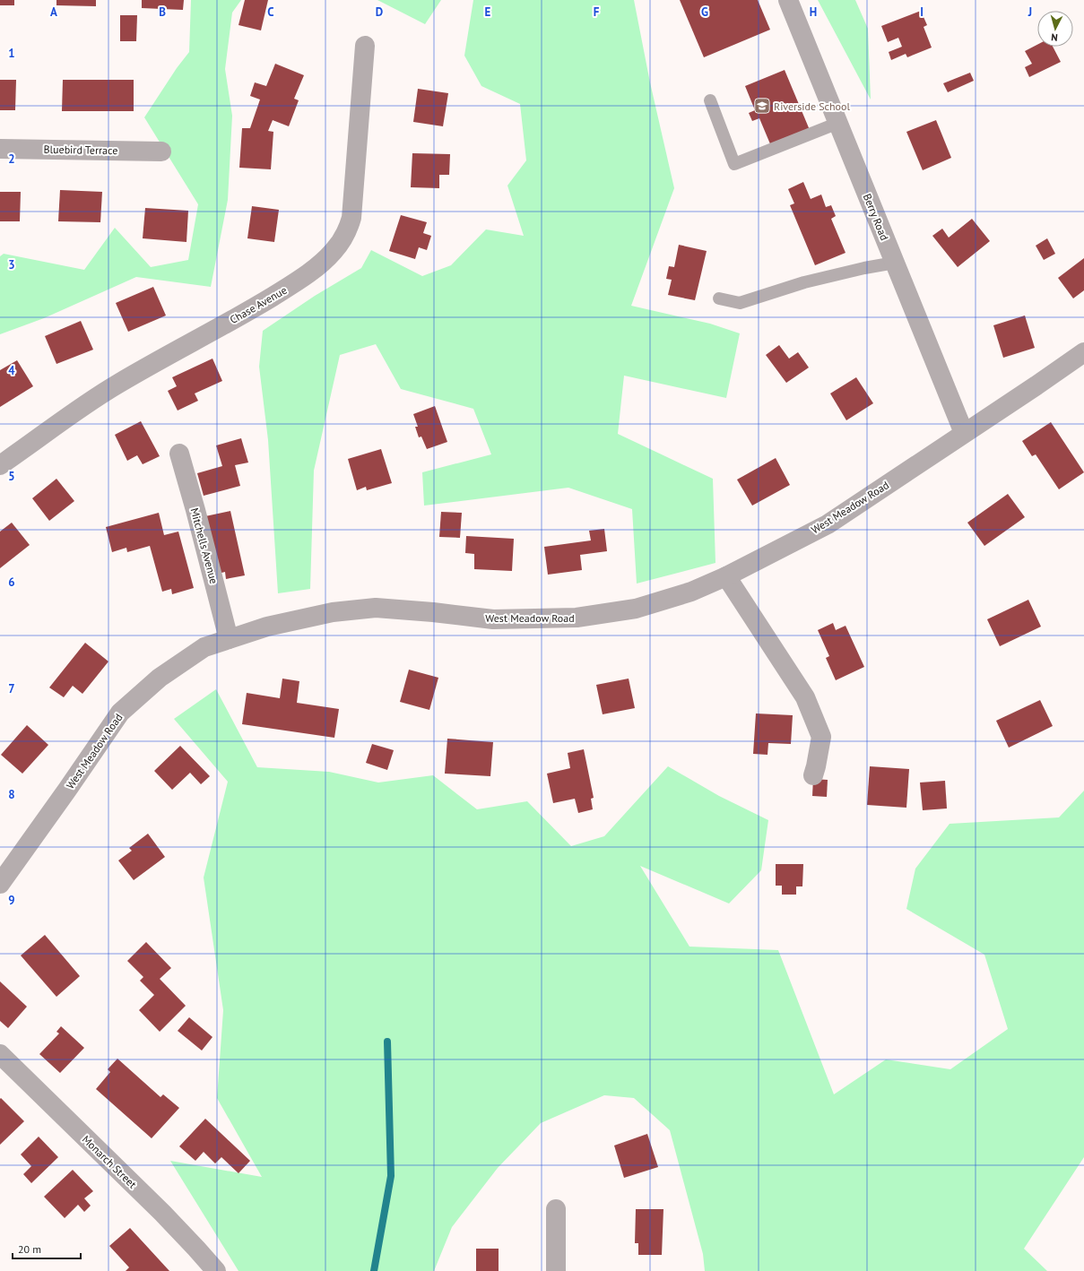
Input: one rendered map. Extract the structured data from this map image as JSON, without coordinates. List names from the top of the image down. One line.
{"streets":{"street":["Bluebird Terrace","Berry Road","Chase Avenue","West Meadow Road","Mitchells Avenue","Monarch Street"]},"crossings":[["Berry Road","West Meadow Road"],["West Meadow Road","Mitchells Avenue"]],"places":{"school or university":["Riverside School"]},"scale_bar":"20 m","north":"bottom","grid":{"columns":["A","B","C","D","E","F","G","H","I","J"],"rows":["1","2","3","4","5","6","7","8","9"]}}
